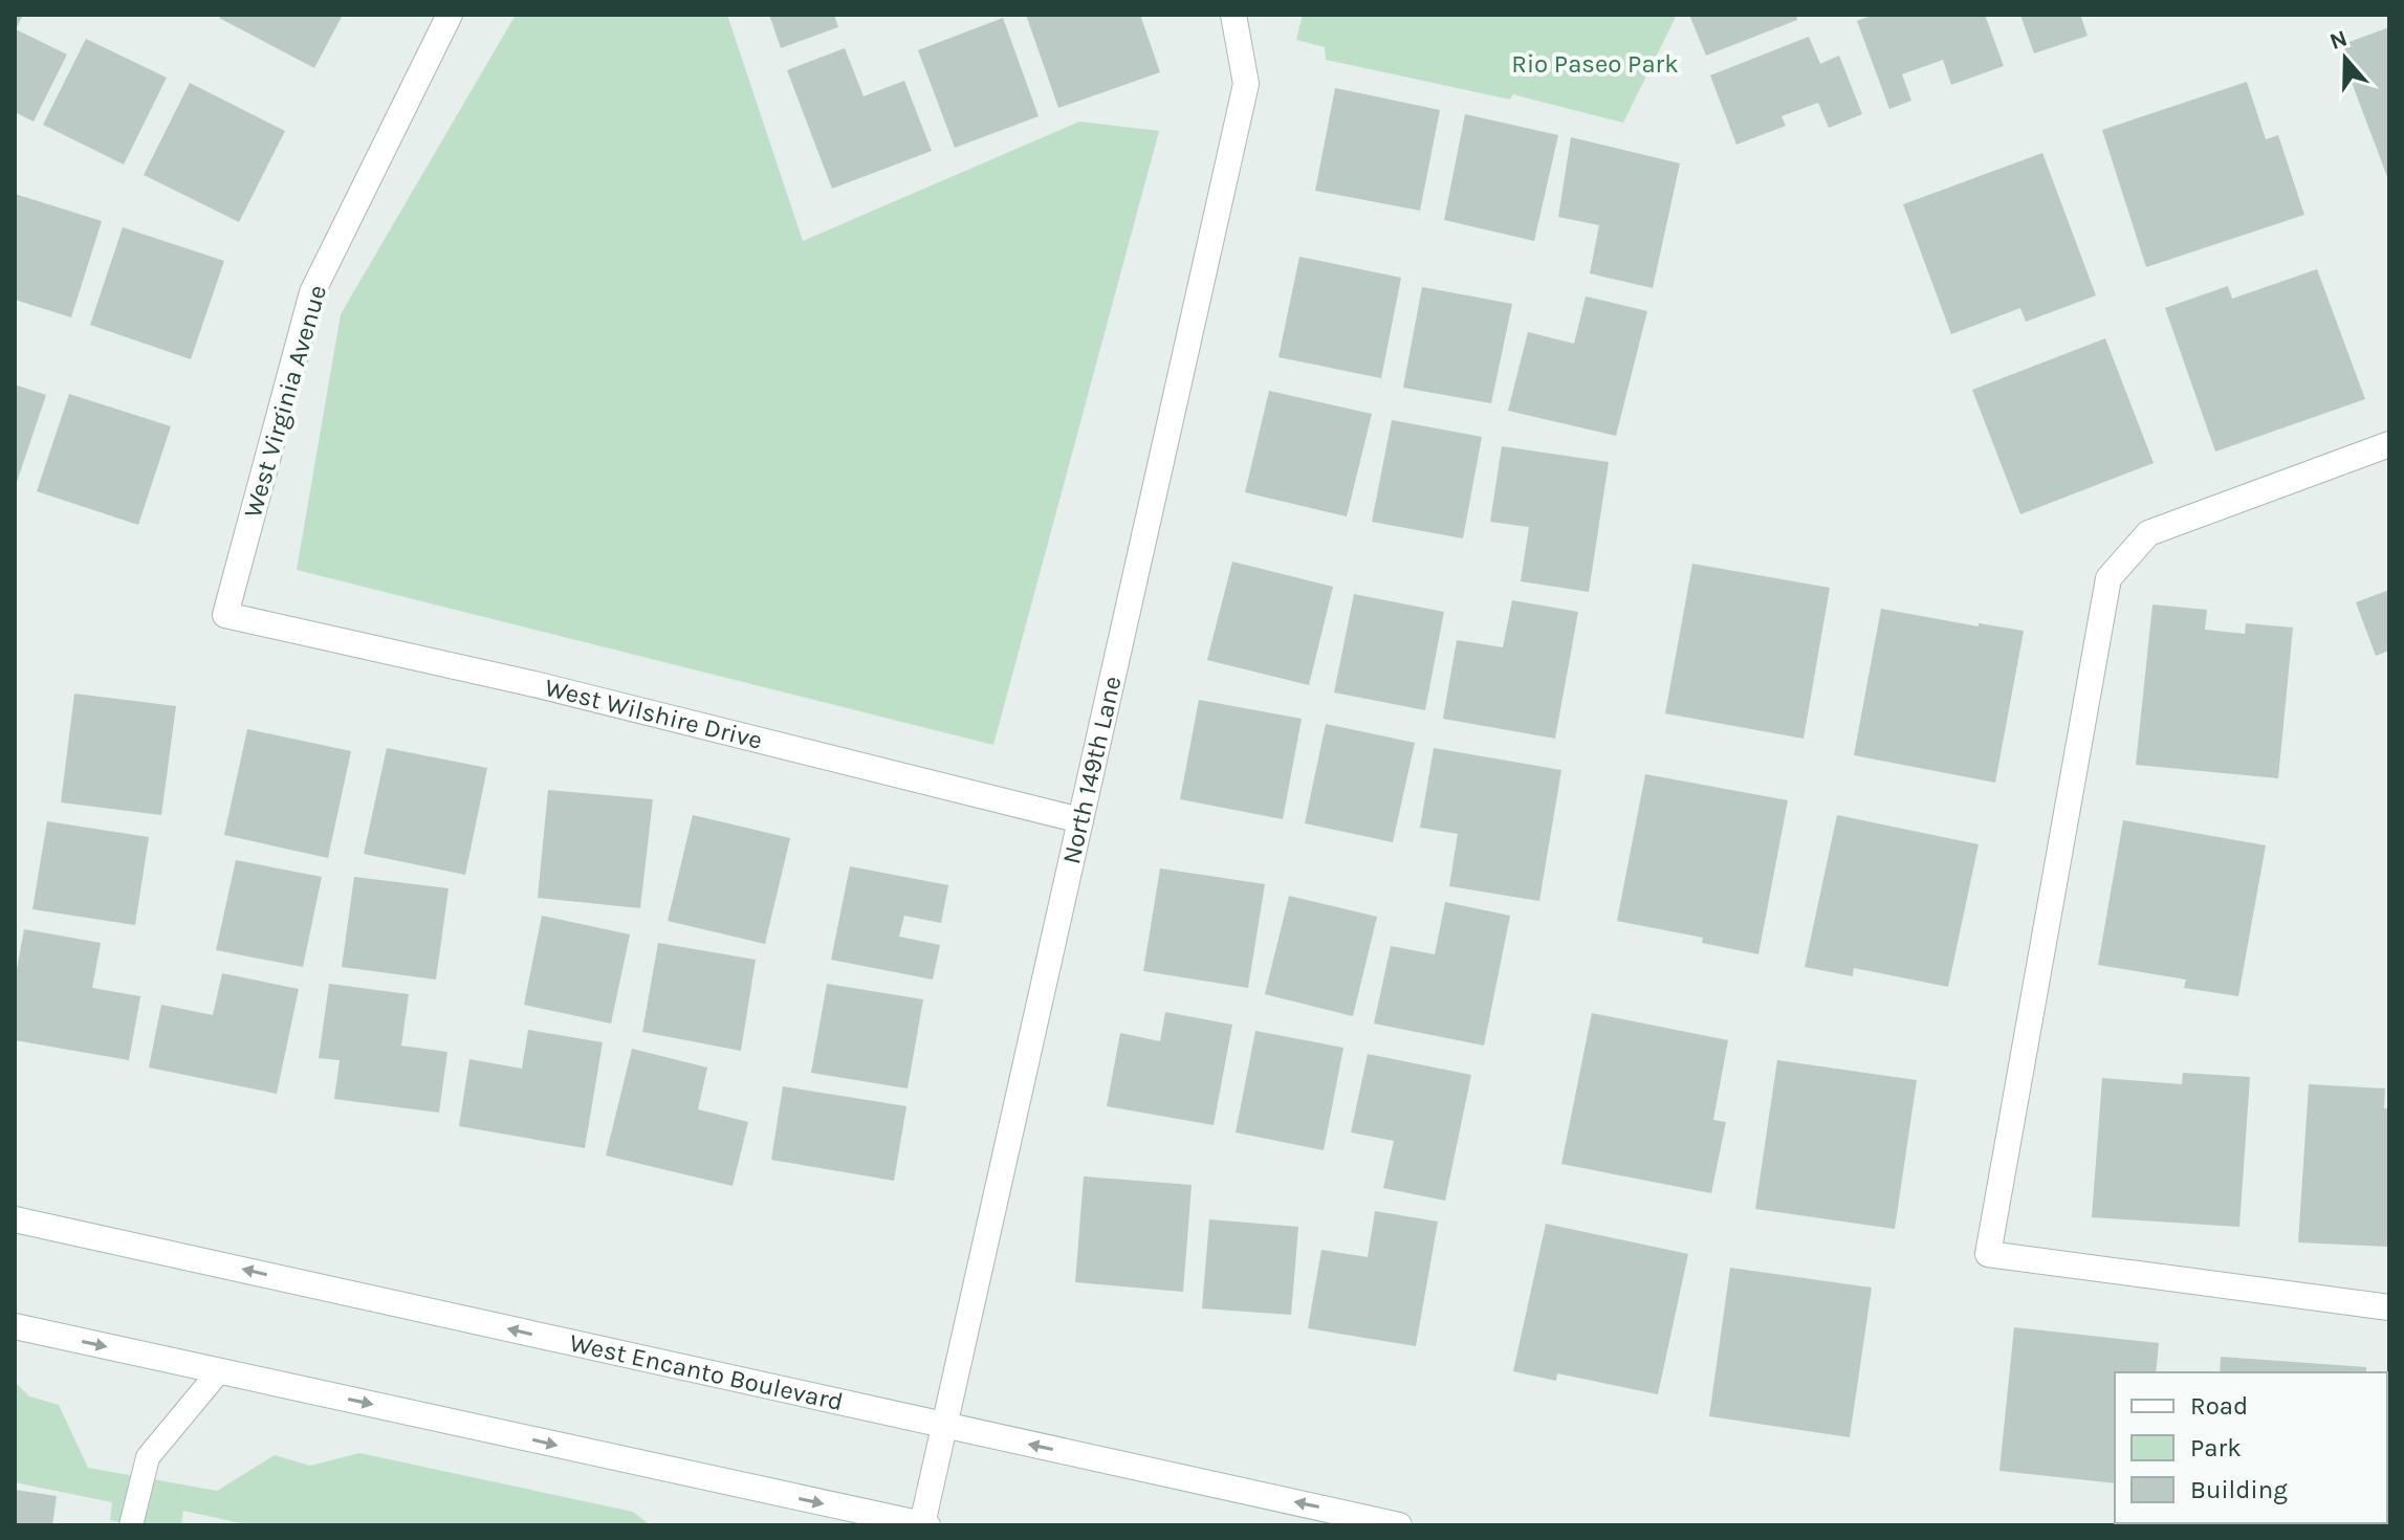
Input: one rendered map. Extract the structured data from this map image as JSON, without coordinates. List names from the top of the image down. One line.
{"streets":{"street":["West Virginia Avenue","West Wilshire Drive","North 149th Lane","West Encanto Boulevard"]},"crossings":[["West Virginia Avenue","West Wilshire Drive"],["West Wilshire Drive","North 149th Lane"],["North 149th Lane","West Encanto Boulevard"]],"parks":["Rio Paseo Park"],"legend":["Road","Park","Building"],"north":"top"}
